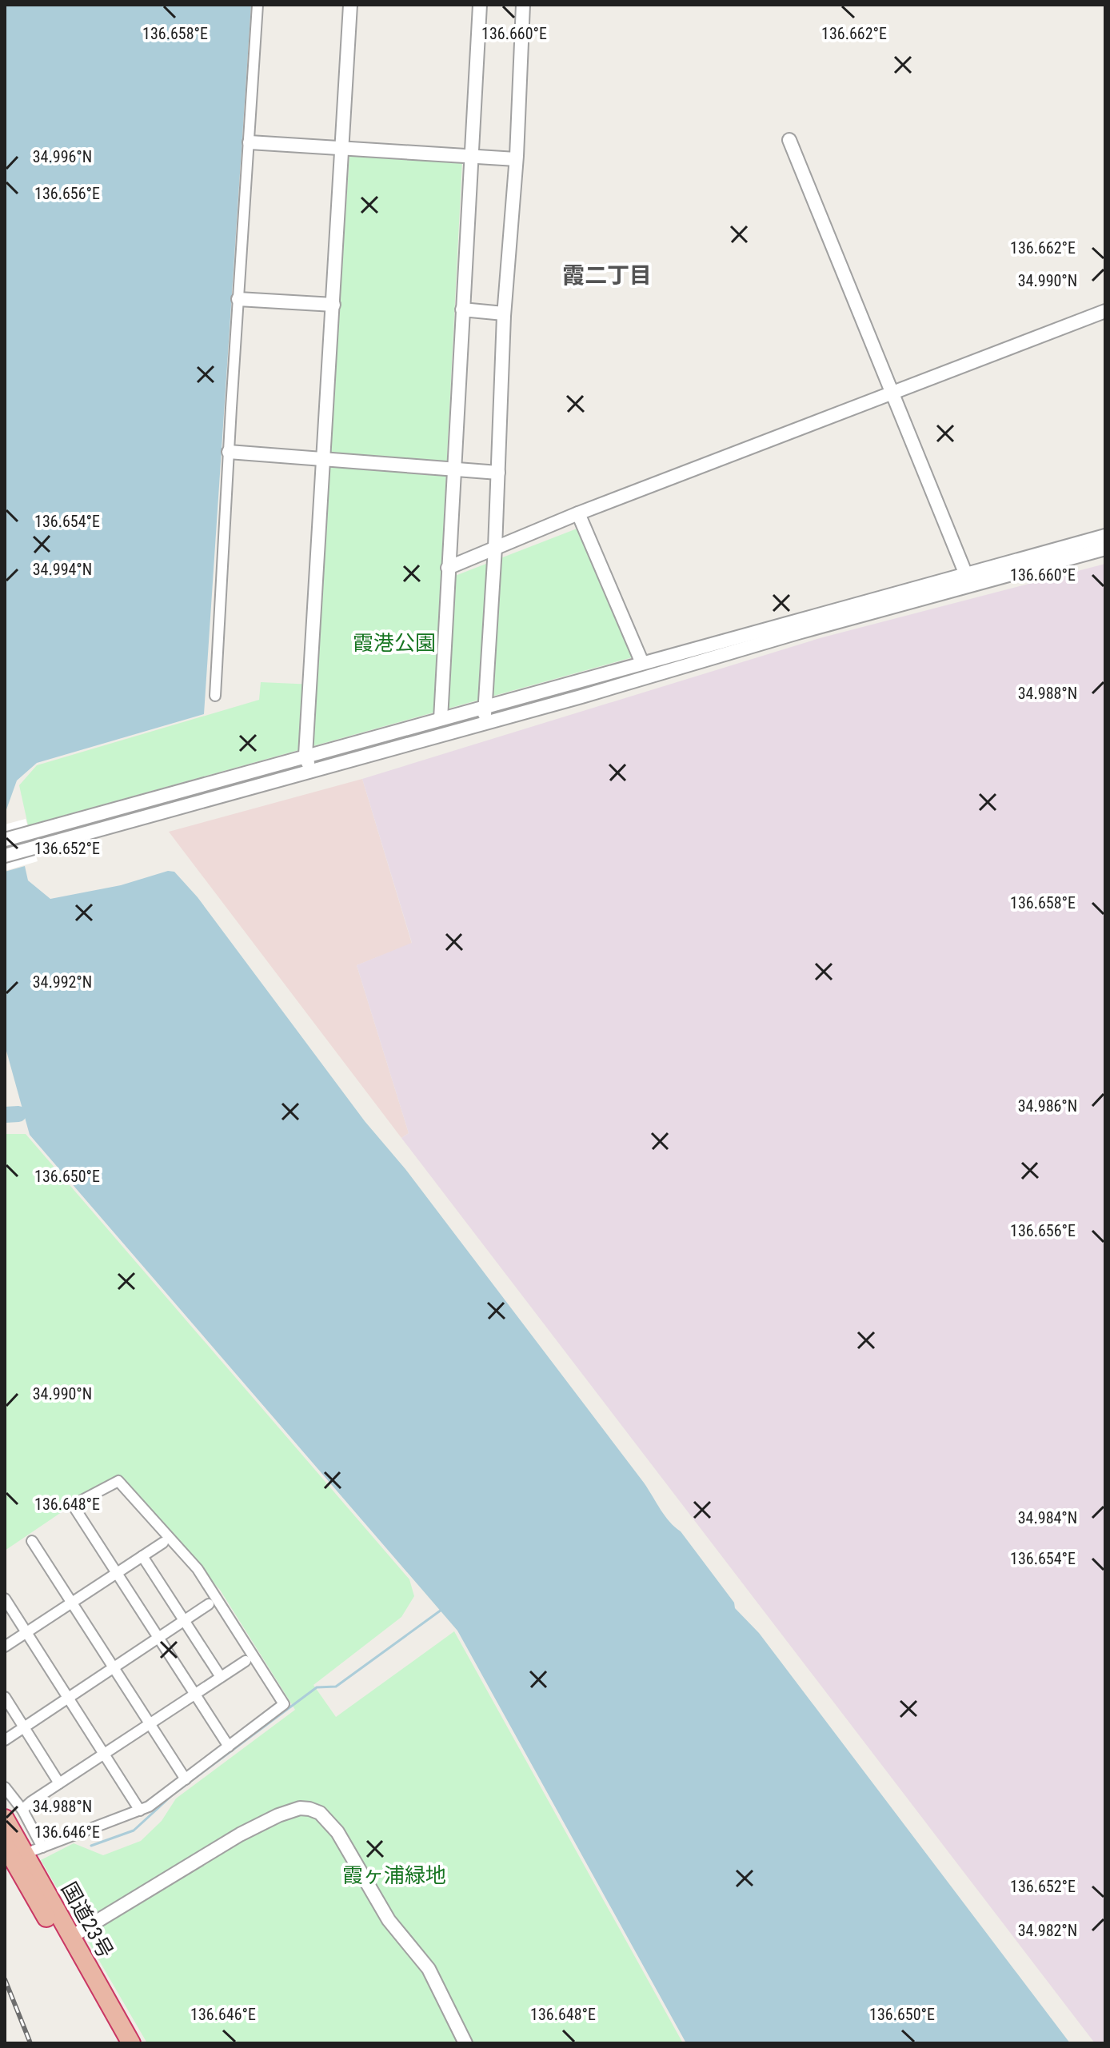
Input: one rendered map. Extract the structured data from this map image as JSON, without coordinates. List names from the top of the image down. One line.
{"streets":{"highway":["国道23号"]},"districts":["霞二丁目"],"parks":["霞港公園","霞ヶ浦緑地"],"coordinates":["136.658°E","136.660°E","136.662°E","34.996°N","136.656°E","34.990°N","136.654°E","34.994°N","34.988°N","136.652°E","34.992°N","34.986°N","136.650°E","136.648°E","34.984°N","136.646°E","34.982°N"]}
